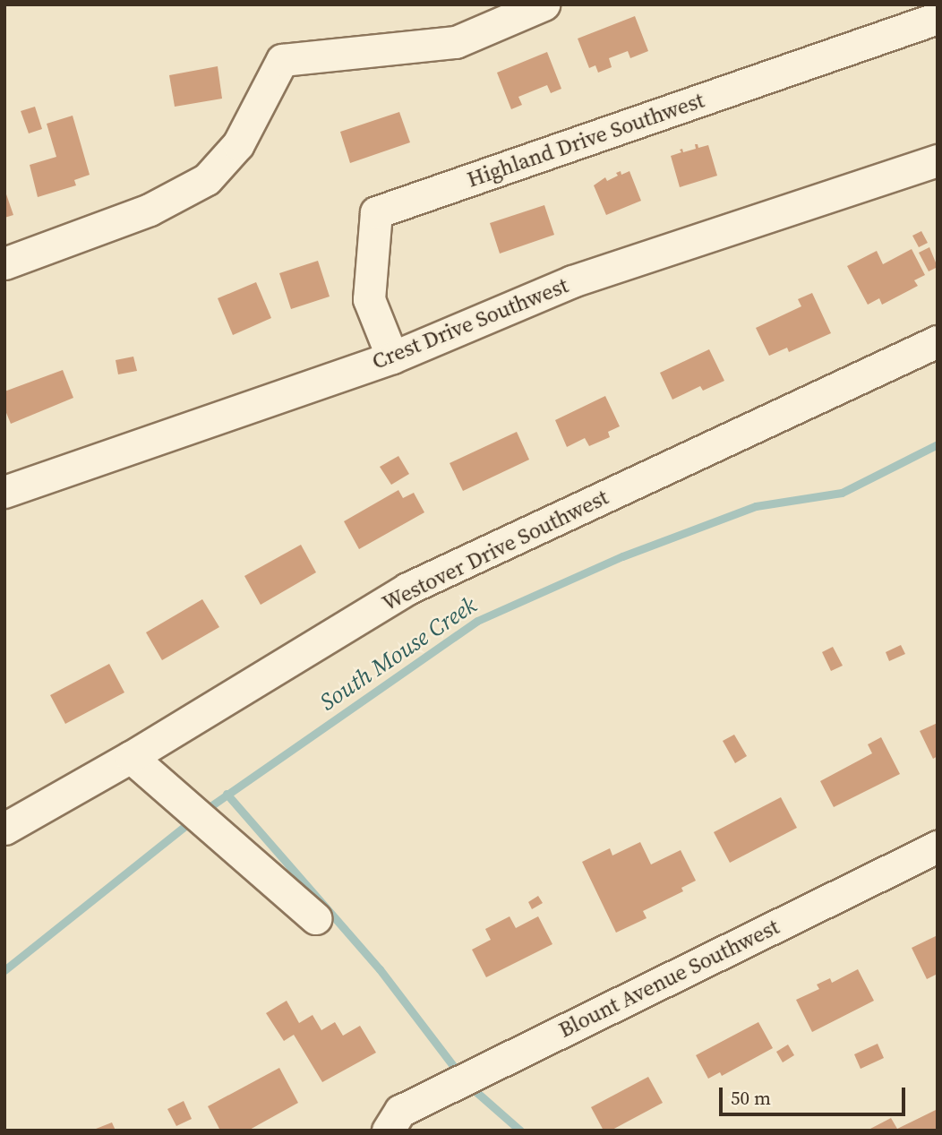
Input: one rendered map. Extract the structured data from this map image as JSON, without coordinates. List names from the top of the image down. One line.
{"streets":{"street":["Highland Drive Southwest","Crest Drive Southwest","Westover Drive Southwest","Blount Avenue Southwest"]},"crossings":[["Highland Drive Southwest","Crest Drive Southwest"]],"water":["South Mouse Creek"],"scale_bar":"50 m"}
